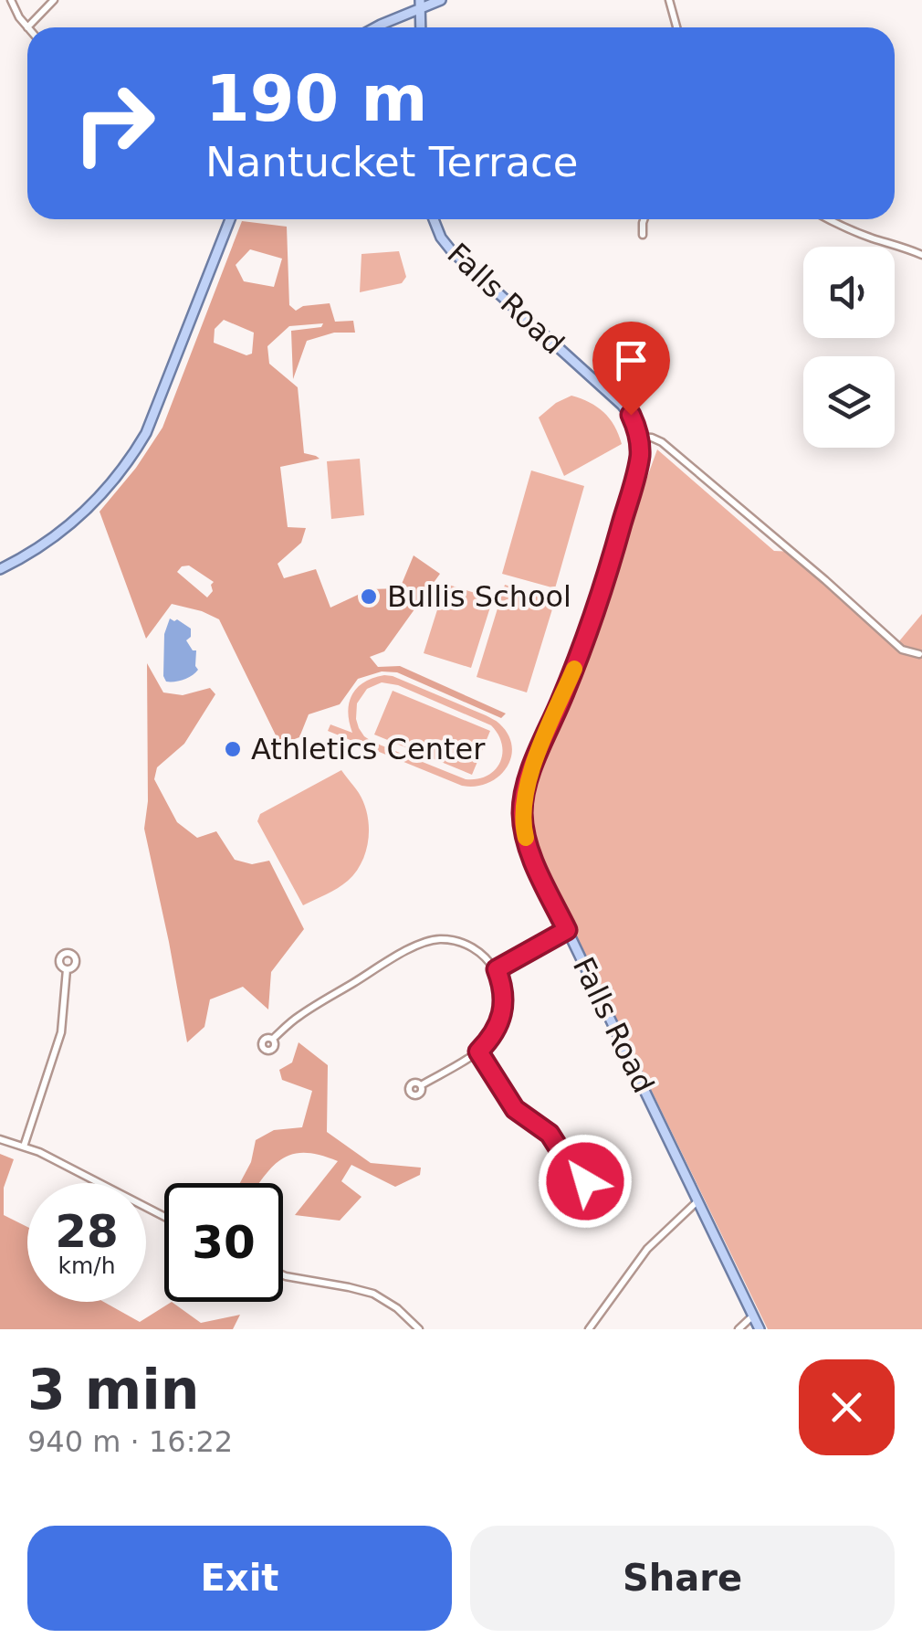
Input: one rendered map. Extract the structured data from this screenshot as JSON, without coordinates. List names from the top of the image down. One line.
{"streets":{"main road":["Falls Road"]},"places":["Bullis School","Athletics Center"],"page":{"turn":["190 m","Nantucket Terrace"],"speed":"28 km/h","limit":"30","heading":["3 min","940 m · 16:22"],"buttons":["Exit","Share"]}}
